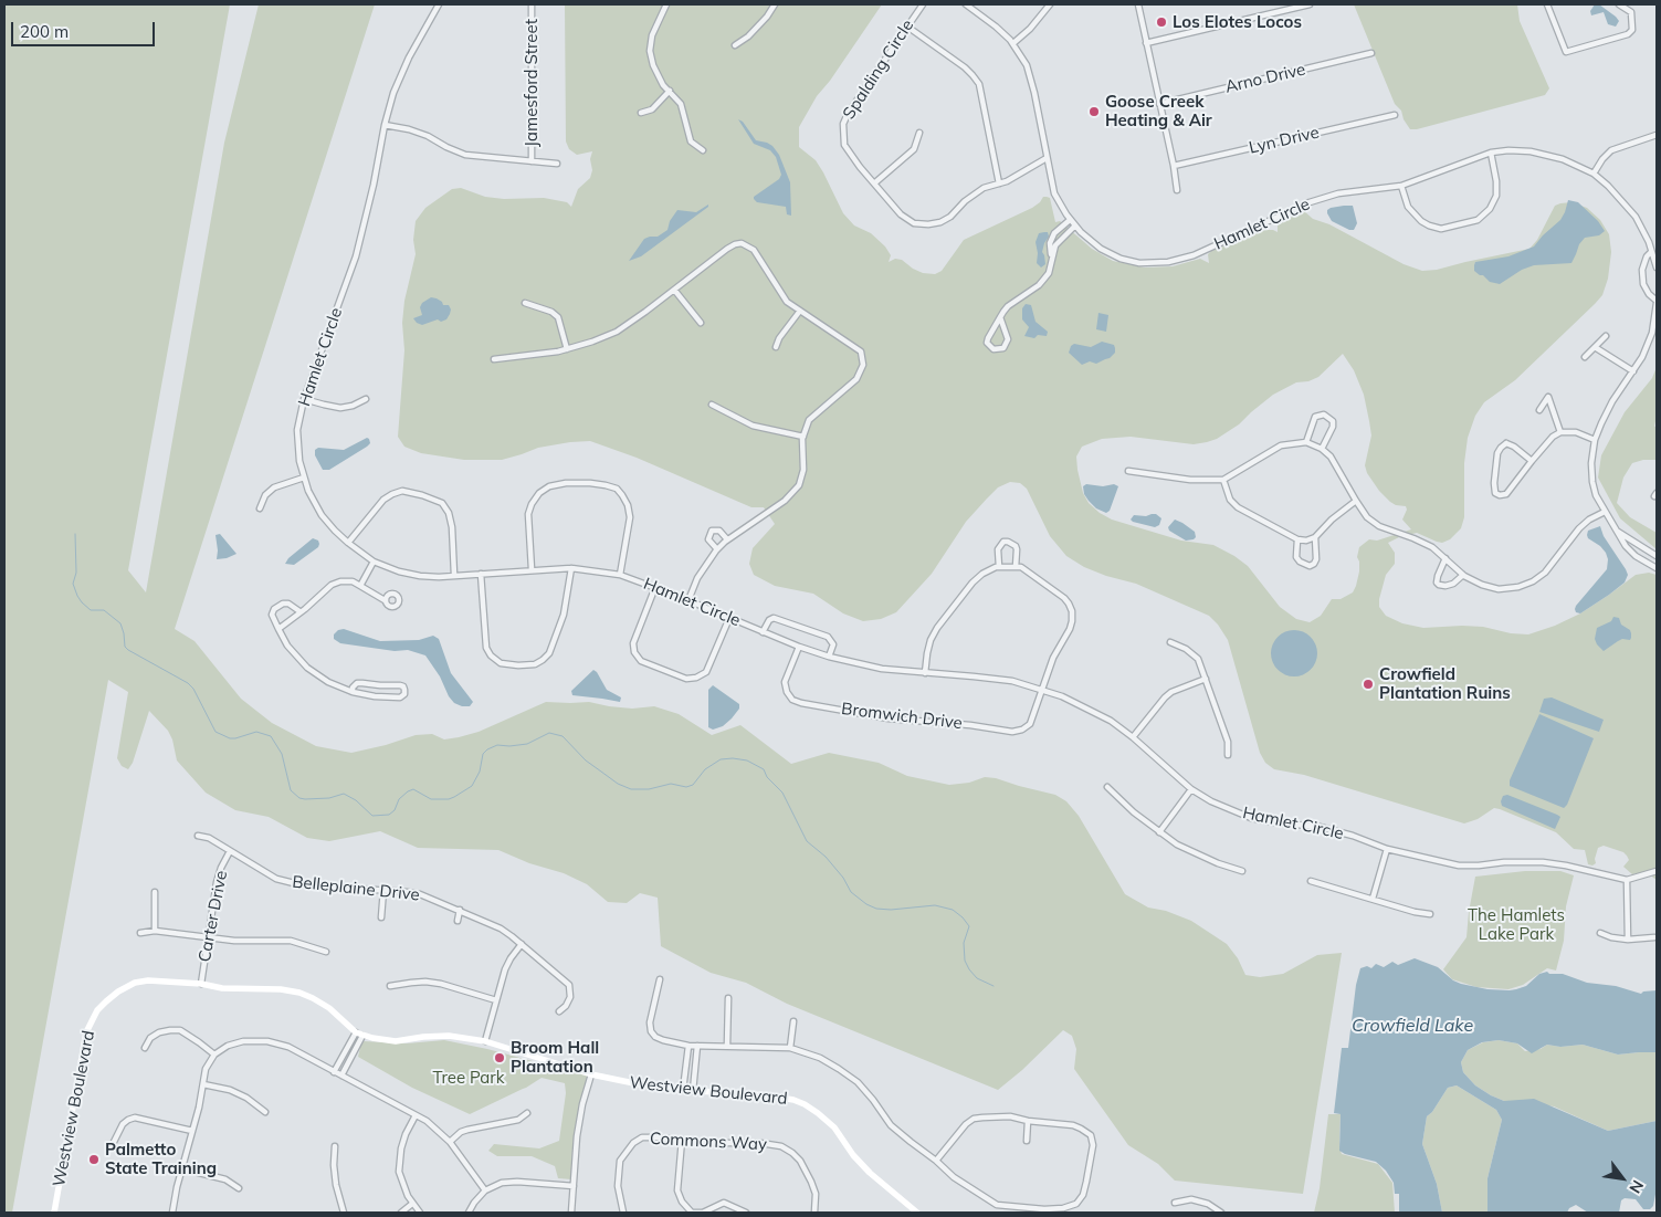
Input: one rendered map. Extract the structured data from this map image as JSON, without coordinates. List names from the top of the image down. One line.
{"streets":{"street":["Spalding Circle","Arno Drive","Jamesford Street","Lyn Drive","Hamlet Circle","Bromwich Drive","Belleplaine Drive","Carter Drive","Westview Boulevard","Commons Way"]},"crossings":[["Spalding Circle","Hamlet Circle"],["Hamlet Circle","Bromwich Drive"],["Belleplaine Drive","Carter Drive"],["Carter Drive","Westview Boulevard"]],"water":["Crowfield Lake"],"parks":["The Hamlets Lake Park","Tree Park"],"places":["Los Elotes Locos","Goose Creek Heating & Air","Crowfield Plantation Ruins","Broom Hall Plantation","Palmetto State Training"],"scale_bar":"200 m","north":"bottom right"}
